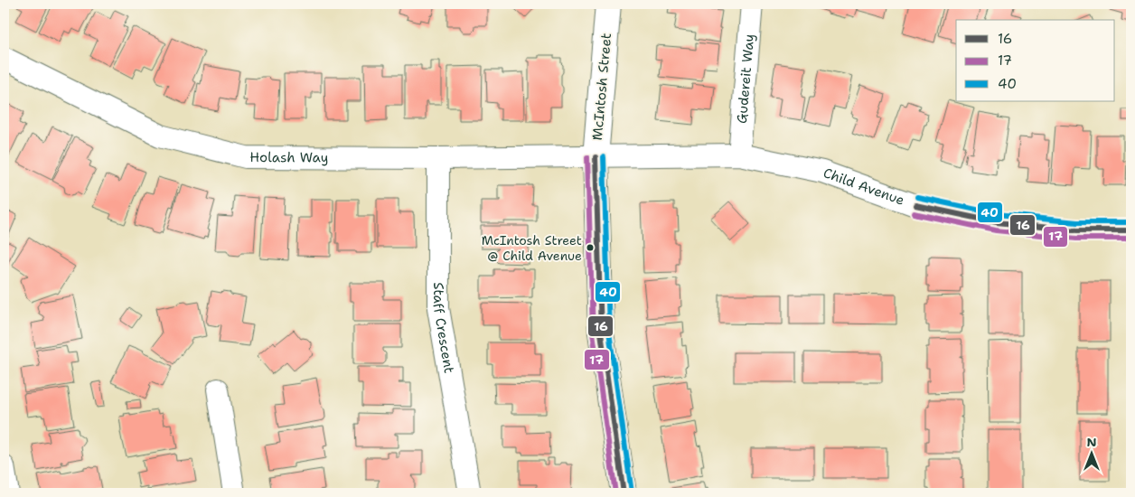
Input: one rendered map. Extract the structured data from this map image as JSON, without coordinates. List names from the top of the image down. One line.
{"streets":{"street":["Gudereit Way","McIntosh Street","Holash Way","Child Avenue","Staff Crescent"]},"crossings":[["Gudereit Way","Child Avenue"],["McIntosh Street","Holash Way"],["McIntosh Street","Child Avenue"],["Holash Way","Child Avenue"],["Holash Way","Staff Crescent"]],"places":["McIntosh Street @ Child Avenue"],"lines":["transit line 16","transit line 17","transit line 40"],"legend":["16","17","40"],"north":"top"}
